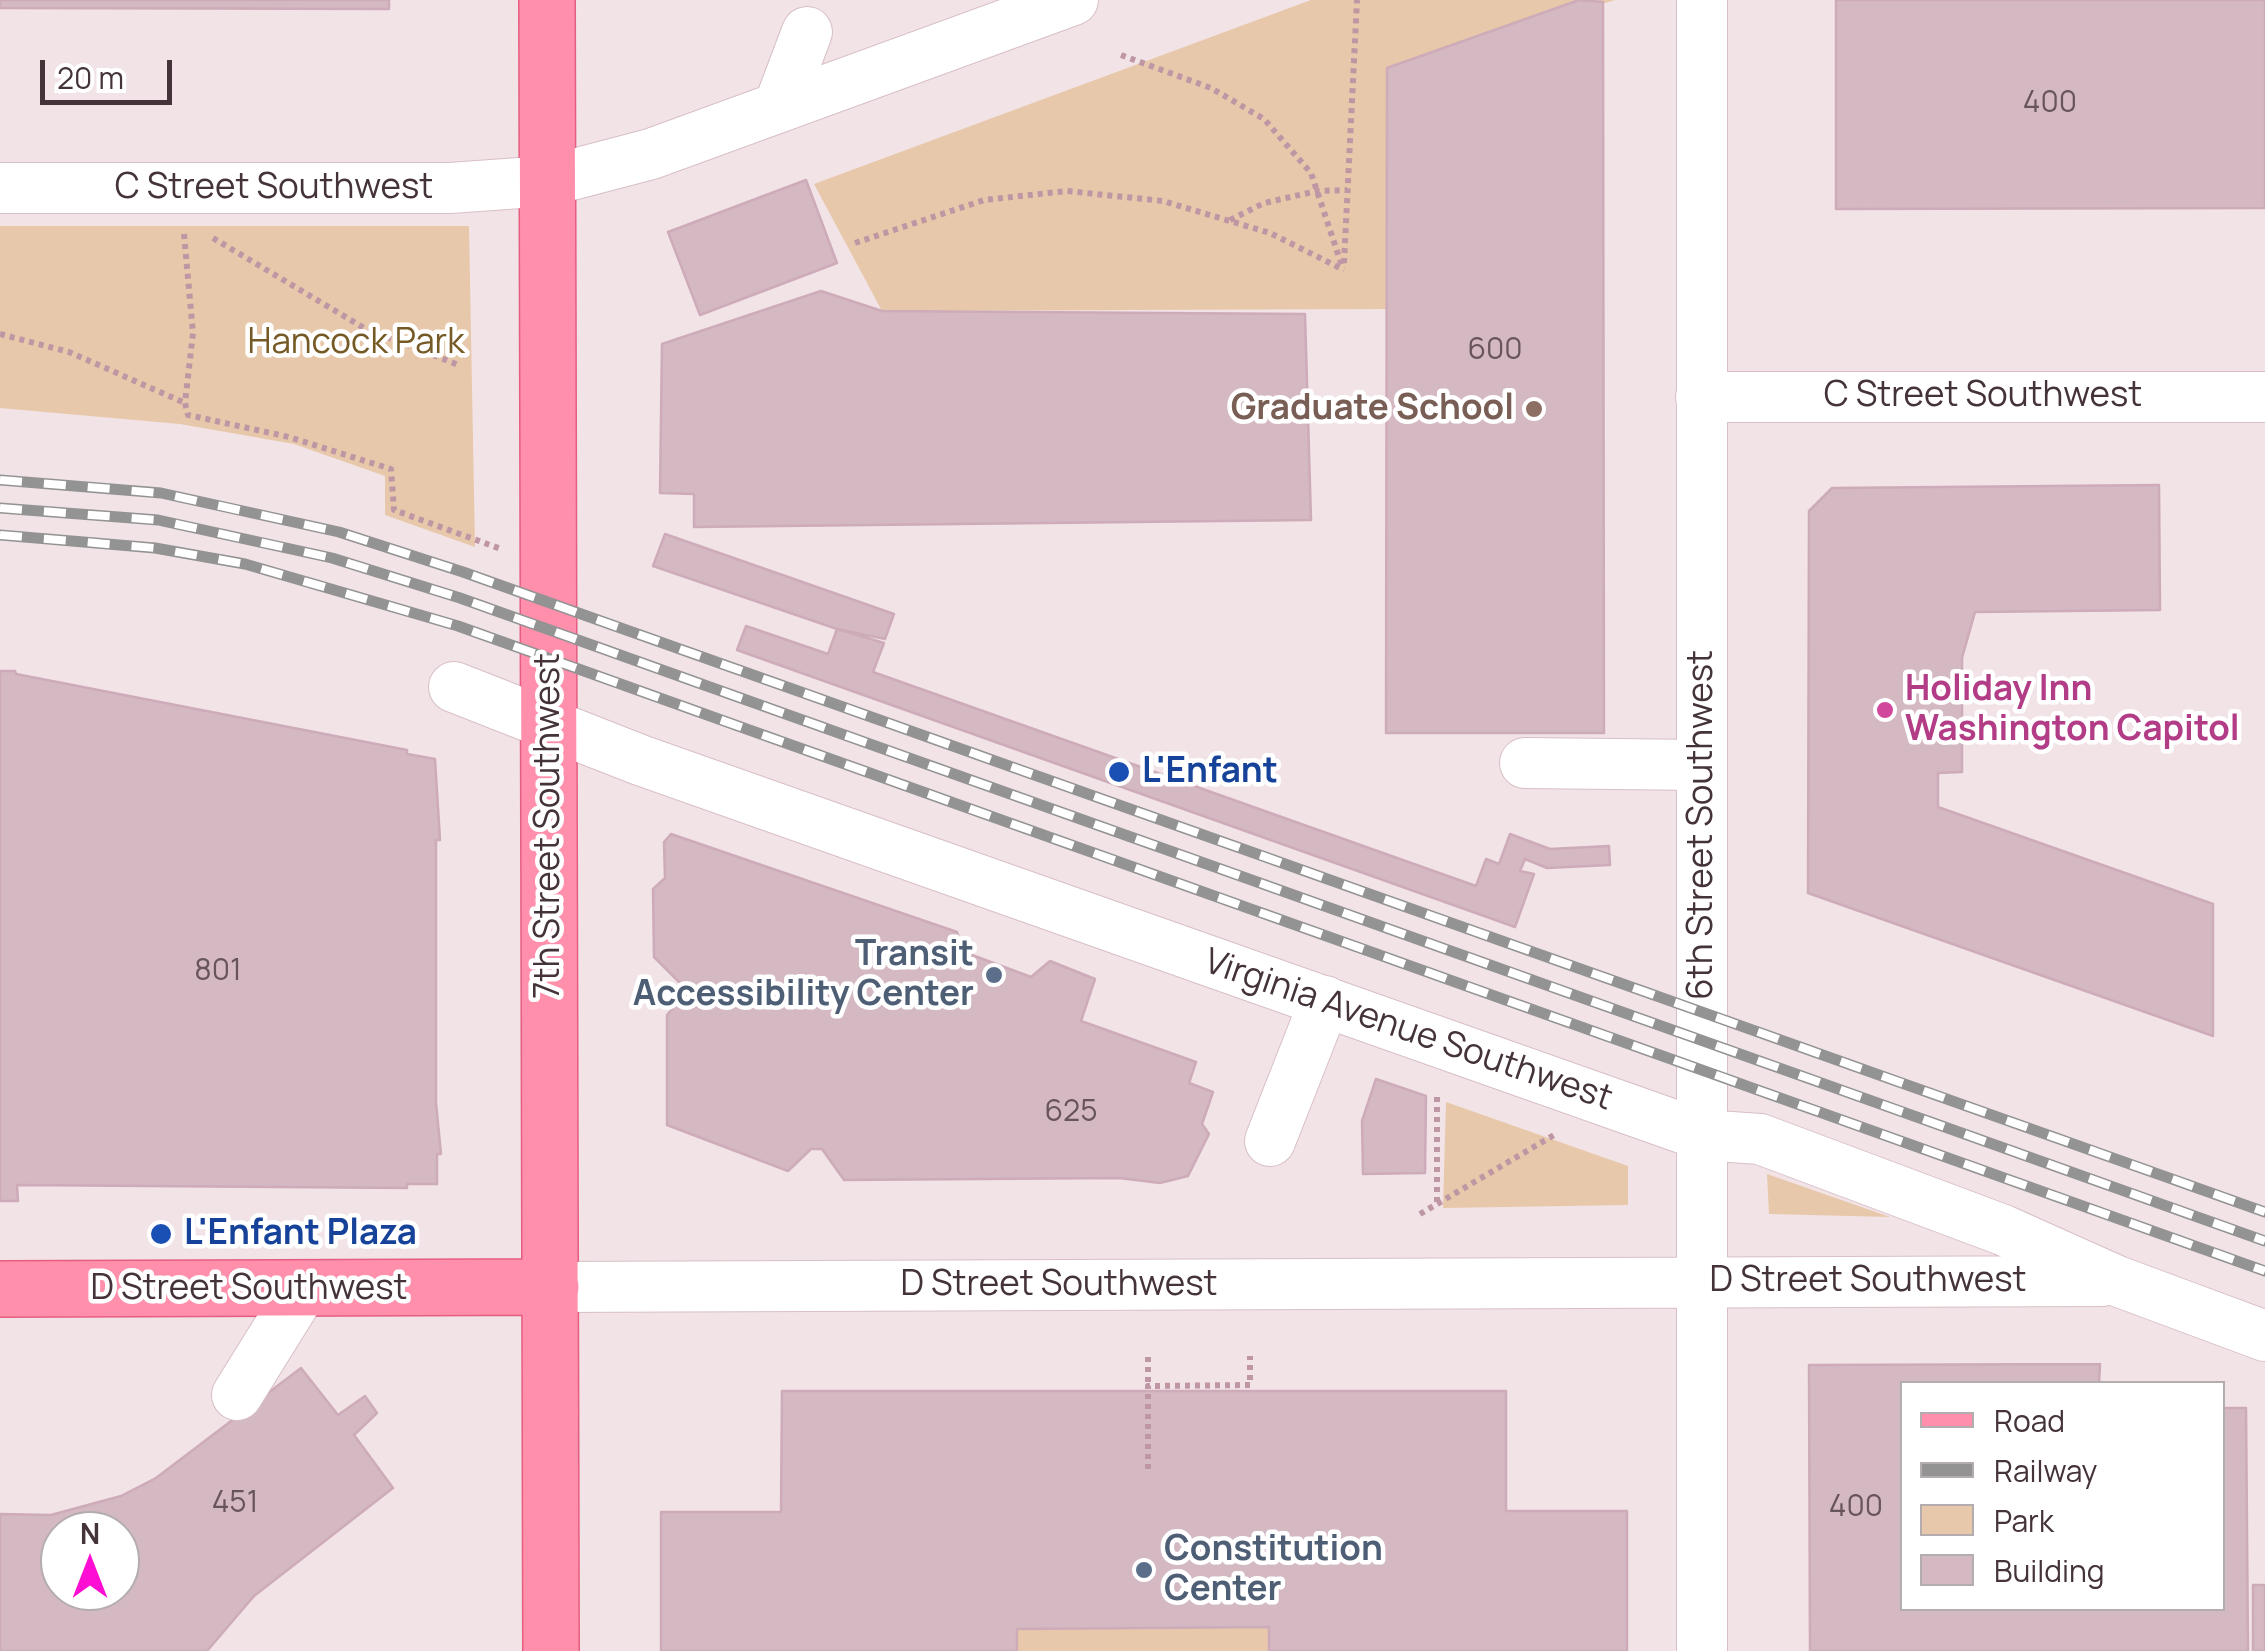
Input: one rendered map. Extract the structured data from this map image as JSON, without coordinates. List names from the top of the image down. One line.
{"streets":{"main road":["7th Street Southwest","D Street Southwest"],"street":["C Street Southwest","6th Street Southwest","Virginia Avenue Southwest"]},"crossings":[["C Street Southwest","6th Street Southwest"],["C Street Southwest","7th Street Southwest"],["6th Street Southwest","Virginia Avenue Southwest"],["6th Street Southwest","D Street Southwest"],["7th Street Southwest","Virginia Avenue Southwest"],["7th Street Southwest","D Street Southwest"],["Virginia Avenue Southwest","D Street Southwest"]],"parks":["Hancock Park"],"places":["Graduate School","Holiday Inn Washington Capitol","L'Enfant","Transit Accessibility Center","L'Enfant Plaza","Constitution Center"],"house_numbers":["400","600","801","625","451","400"],"legend":["Road","Railway","Park","Building"],"scale_bar":"20 m","north":"top"}
